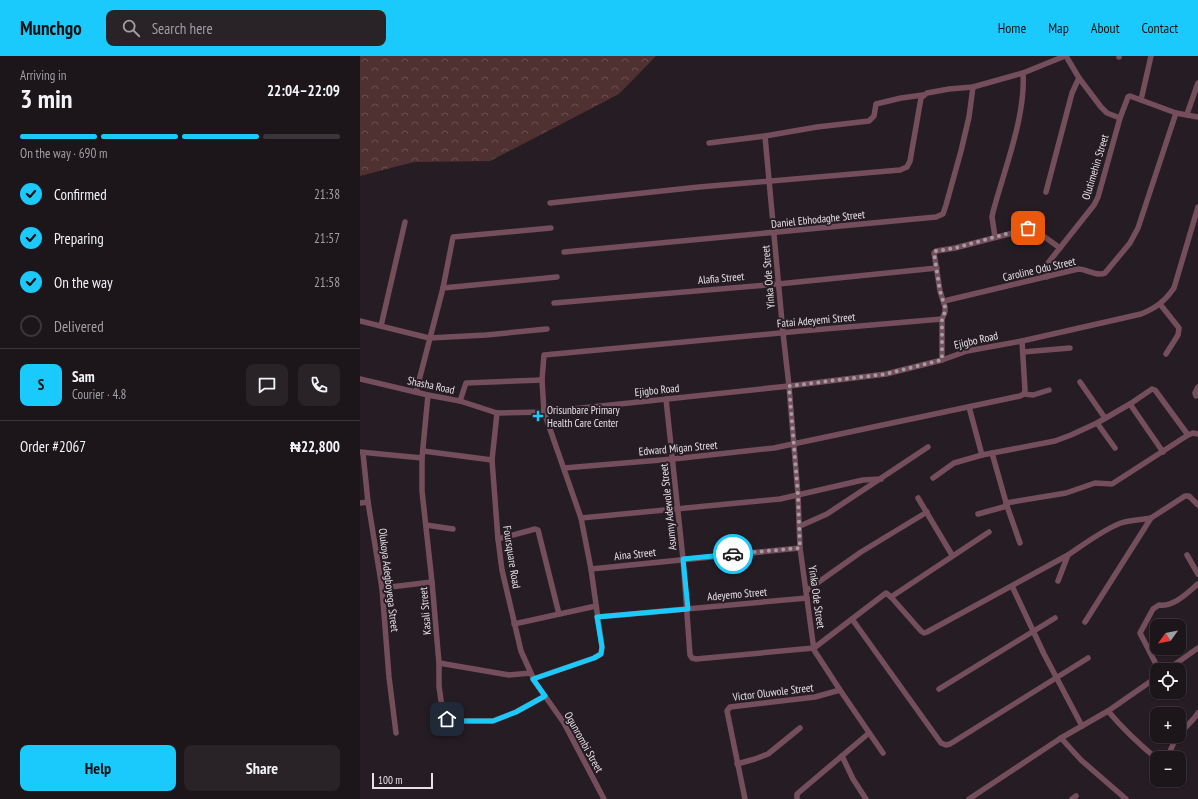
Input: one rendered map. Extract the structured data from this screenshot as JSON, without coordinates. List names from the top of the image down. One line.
{"streets":{"street":["Olutimehin Street","Daniel Ebhodaghe Street","Caroline Odu Street","Yinka Ode Street","Alafia Street","Fatai Adeyemi Street","Ejigbo Road","Shasha Road","Edward Migan Street","Asunny Adewole Street","Aina Street","Foursquare Road","Olukoya Adegboyega Street","Adeyemo Street","Kasali Street","Victor Oluwole Street","Ogunrombi Street"]},"crossings":[["Olutimehin Street","Caroline Odu Street"],["Daniel Ebhodaghe Street","Yinka Ode Street"],["Yinka Ode Street","Alafia Street"],["Yinka Ode Street","Fatai Adeyemi Street"],["Yinka Ode Street","Ejigbo Road"],["Yinka Ode Street","Edward Migan Street"],["Yinka Ode Street","Asunny Adewole Street"],["Yinka Ode Street","Aina Street"],["Yinka Ode Street","Adeyemo Street"],["Yinka Ode Street","Victor Oluwole Street"],["Fatai Adeyemi Street","Ejigbo Road"],["Fatai Adeyemi Street","Edward Migan Street"],["Fatai Adeyemi Street","Aina Street"],["Fatai Adeyemi Street","Foursquare Road"],["Fatai Adeyemi Street","Adeyemo Street"],["Ejigbo Road","Shasha Road"],["Ejigbo Road","Asunny Adewole Street"],["Ejigbo Road","Foursquare Road"],["Shasha Road","Foursquare Road"],["Shasha Road","Kasali Street"],["Edward Migan Street","Asunny Adewole Street"],["Asunny Adewole Street","Aina Street"],["Asunny Adewole Street","Adeyemo Street"],["Foursquare Road","Kasali Street"],["Foursquare Road","Ogunrombi Street"],["Kasali Street","Ogunrombi Street"]],"places":{"health":["Orisunbare Primary Health Care Center"]},"scale_bar":"100 m","north":"bottom left","page":{"header":"Munchgo","search":"Search here","nav":["Home","Map","About","Contact"],"heading":["3 min","Arriving in","22:04–22:09"],"panel":["Sam","Courier · 4.8","Order #2067","₦22,800"],"bar":"On the way · 690 m","list":[["Confirmed","21:38"],["Preparing","21:57"],["On the way","21:58"],"Delivered"],"round":"S","map_buttons":["+","−"],"buttons":["Help","Share"],"scale":"100 m"}}
